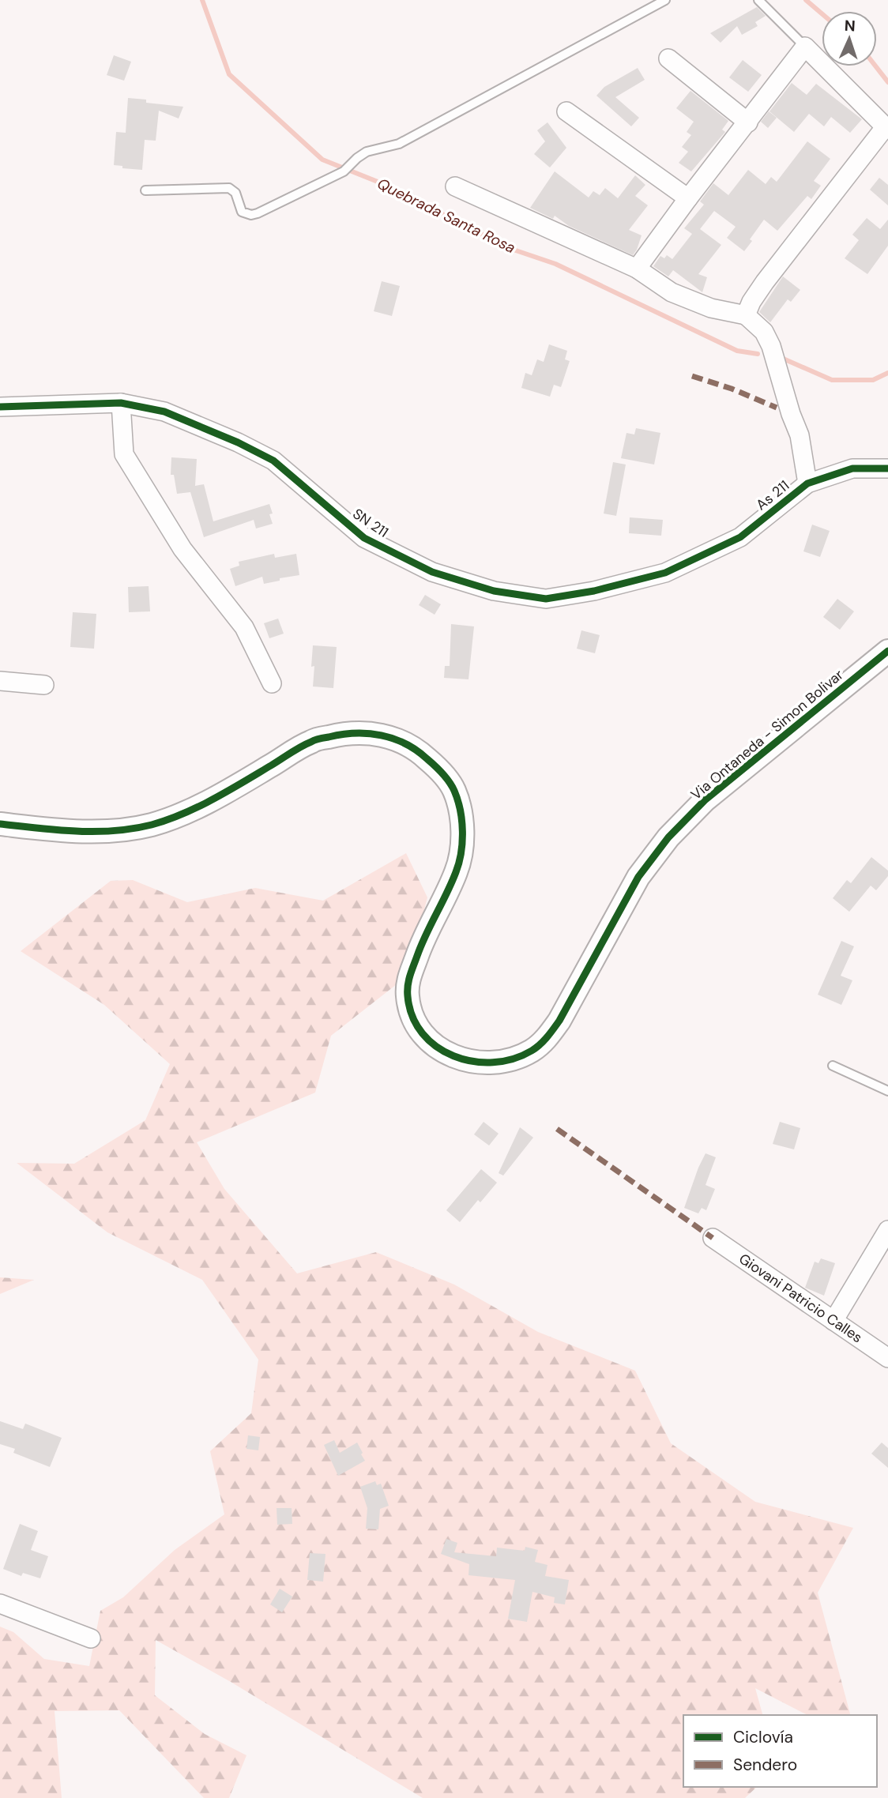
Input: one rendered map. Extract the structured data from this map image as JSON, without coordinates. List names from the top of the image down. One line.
{"streets":{"street":["As 211","SN 211","Via Ontaneda - Simon Bolivar","Giovani Patricio Calles"]},"crossings":[["As 211","SN 211"]],"water":["Quebrada Santa Rosa"],"legend":["Ciclovía","Sendero"],"north":"top"}
